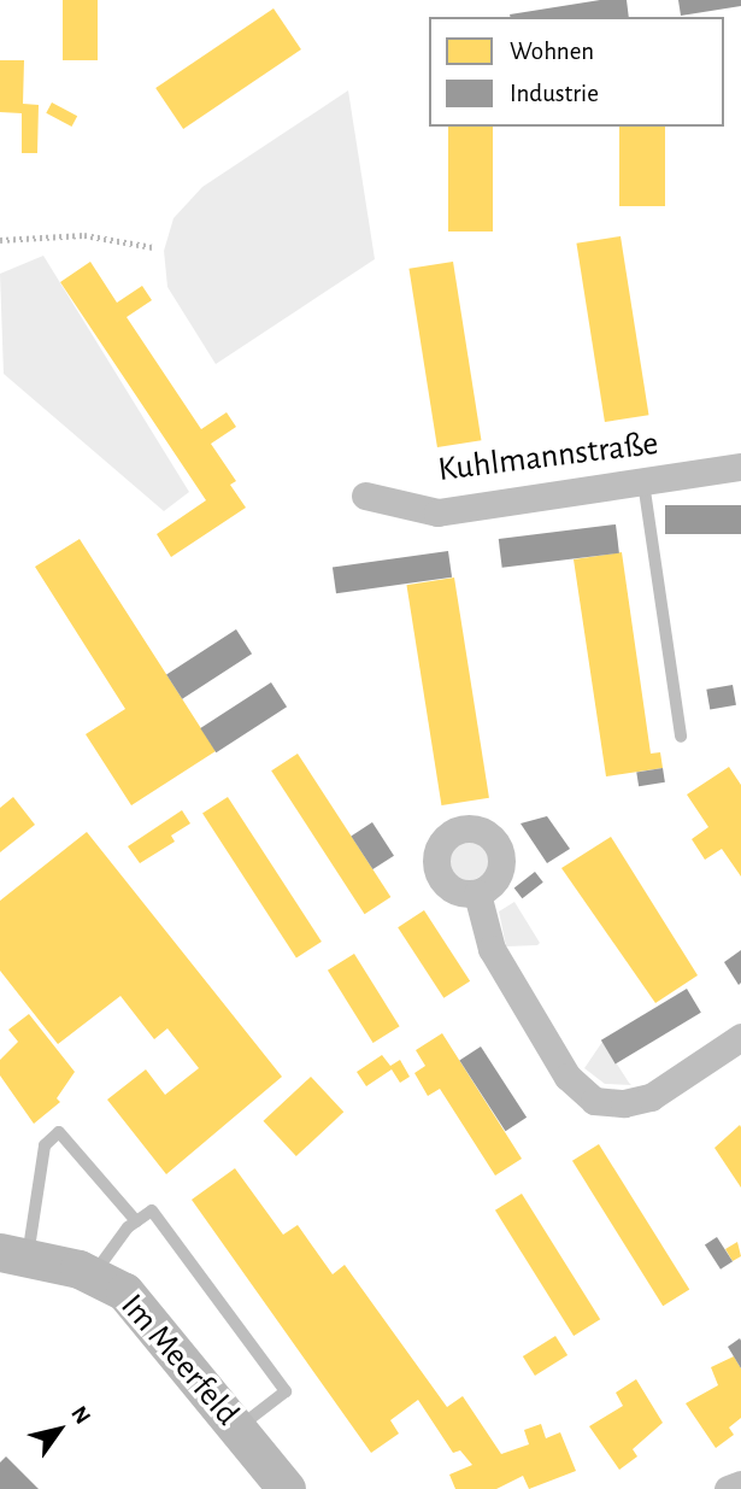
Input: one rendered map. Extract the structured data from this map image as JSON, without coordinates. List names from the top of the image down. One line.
{"streets":{"street":["Kuhlmannstraße","Im Meerfeld"]},"legend":["Wohnen","Industrie"],"north":"top right"}
